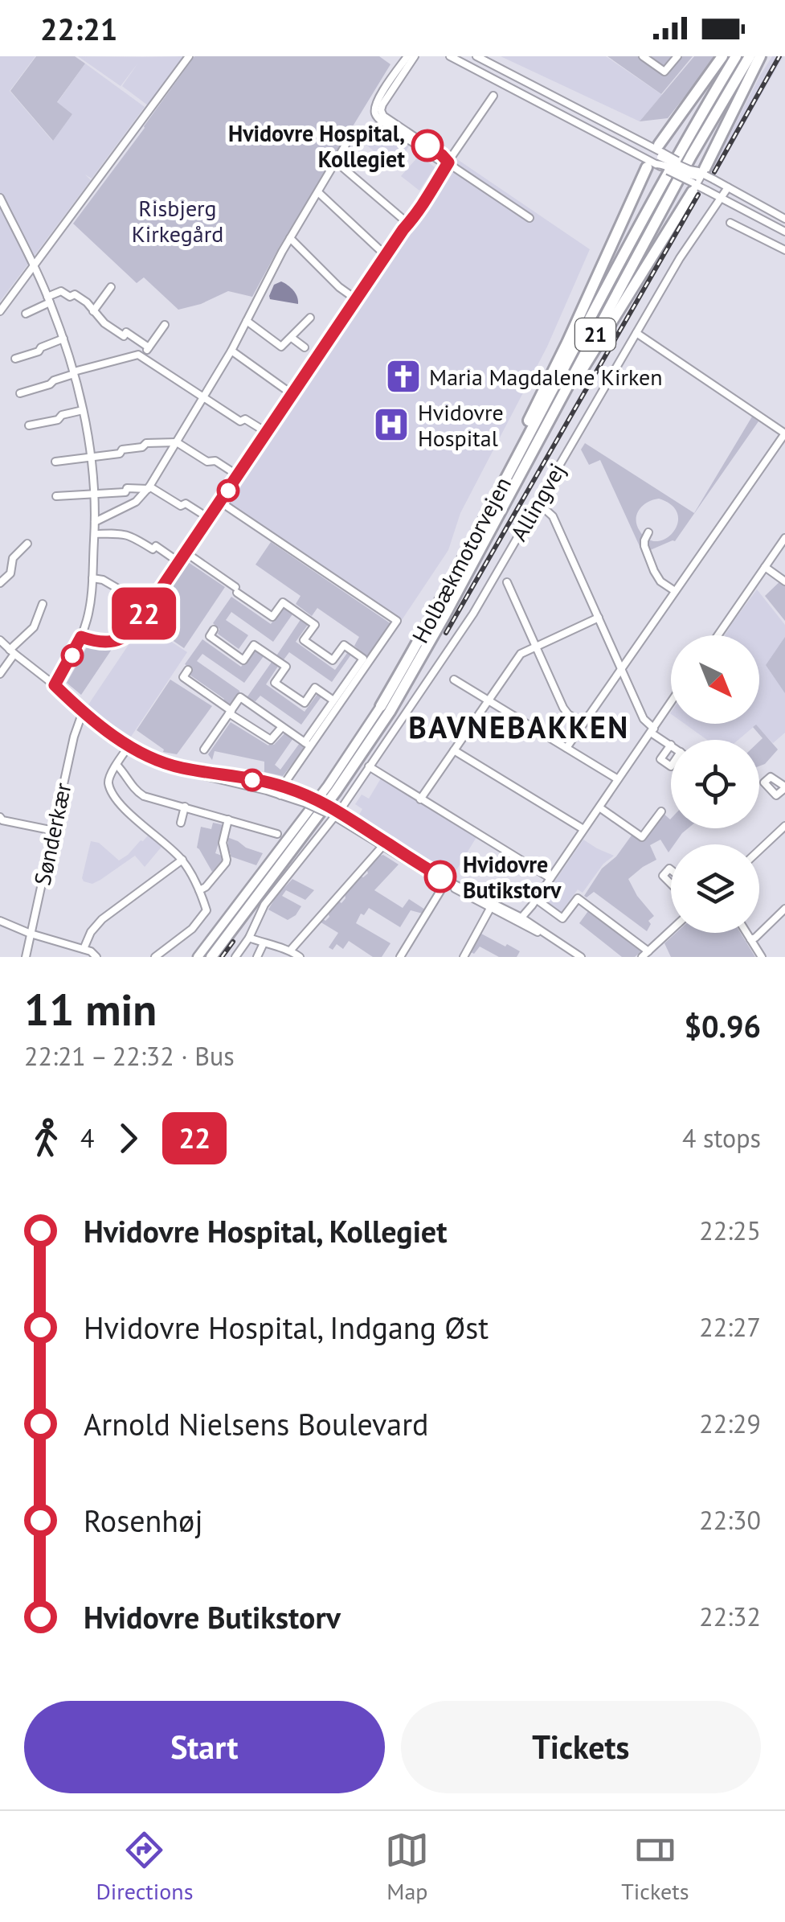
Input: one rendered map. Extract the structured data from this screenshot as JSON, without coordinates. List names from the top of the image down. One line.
{"streets":{"highway":["21","Holbækmotorvejen"],"street":["Allingvej","Sønderkær"]},"districts":["BAVNEBAKKEN"],"parks":["Risbjerg Kirkegård"],"places":{"other":["Hvidovre Hospital, Kollegiet","Hvidovre Butikstorv"],"church":["Maria Magdalene Kirken"],"hospital":["Hvidovre Hospital"]},"lines":["bus line 22"],"north":"bottom right","page":{"status":"22:21","on_map":"22","heading":["11 min","22:21 – 22:32 · Bus","$0.96"],"legs":["4","22","4 stops"],"list":[{"name":"Hvidovre Hospital, Kollegiet","value":"22:25"},{"name":"Hvidovre Hospital, Indgang Øst","value":"22:27"},{"name":"Arnold Nielsens Boulevard","value":"22:29"},{"name":"Rosenhøj","value":"22:30"},{"name":"Hvidovre Butikstorv","value":"22:32"}],"buttons":["Start","Tickets"],"tabs":["Directions","Map","Tickets"]}}
